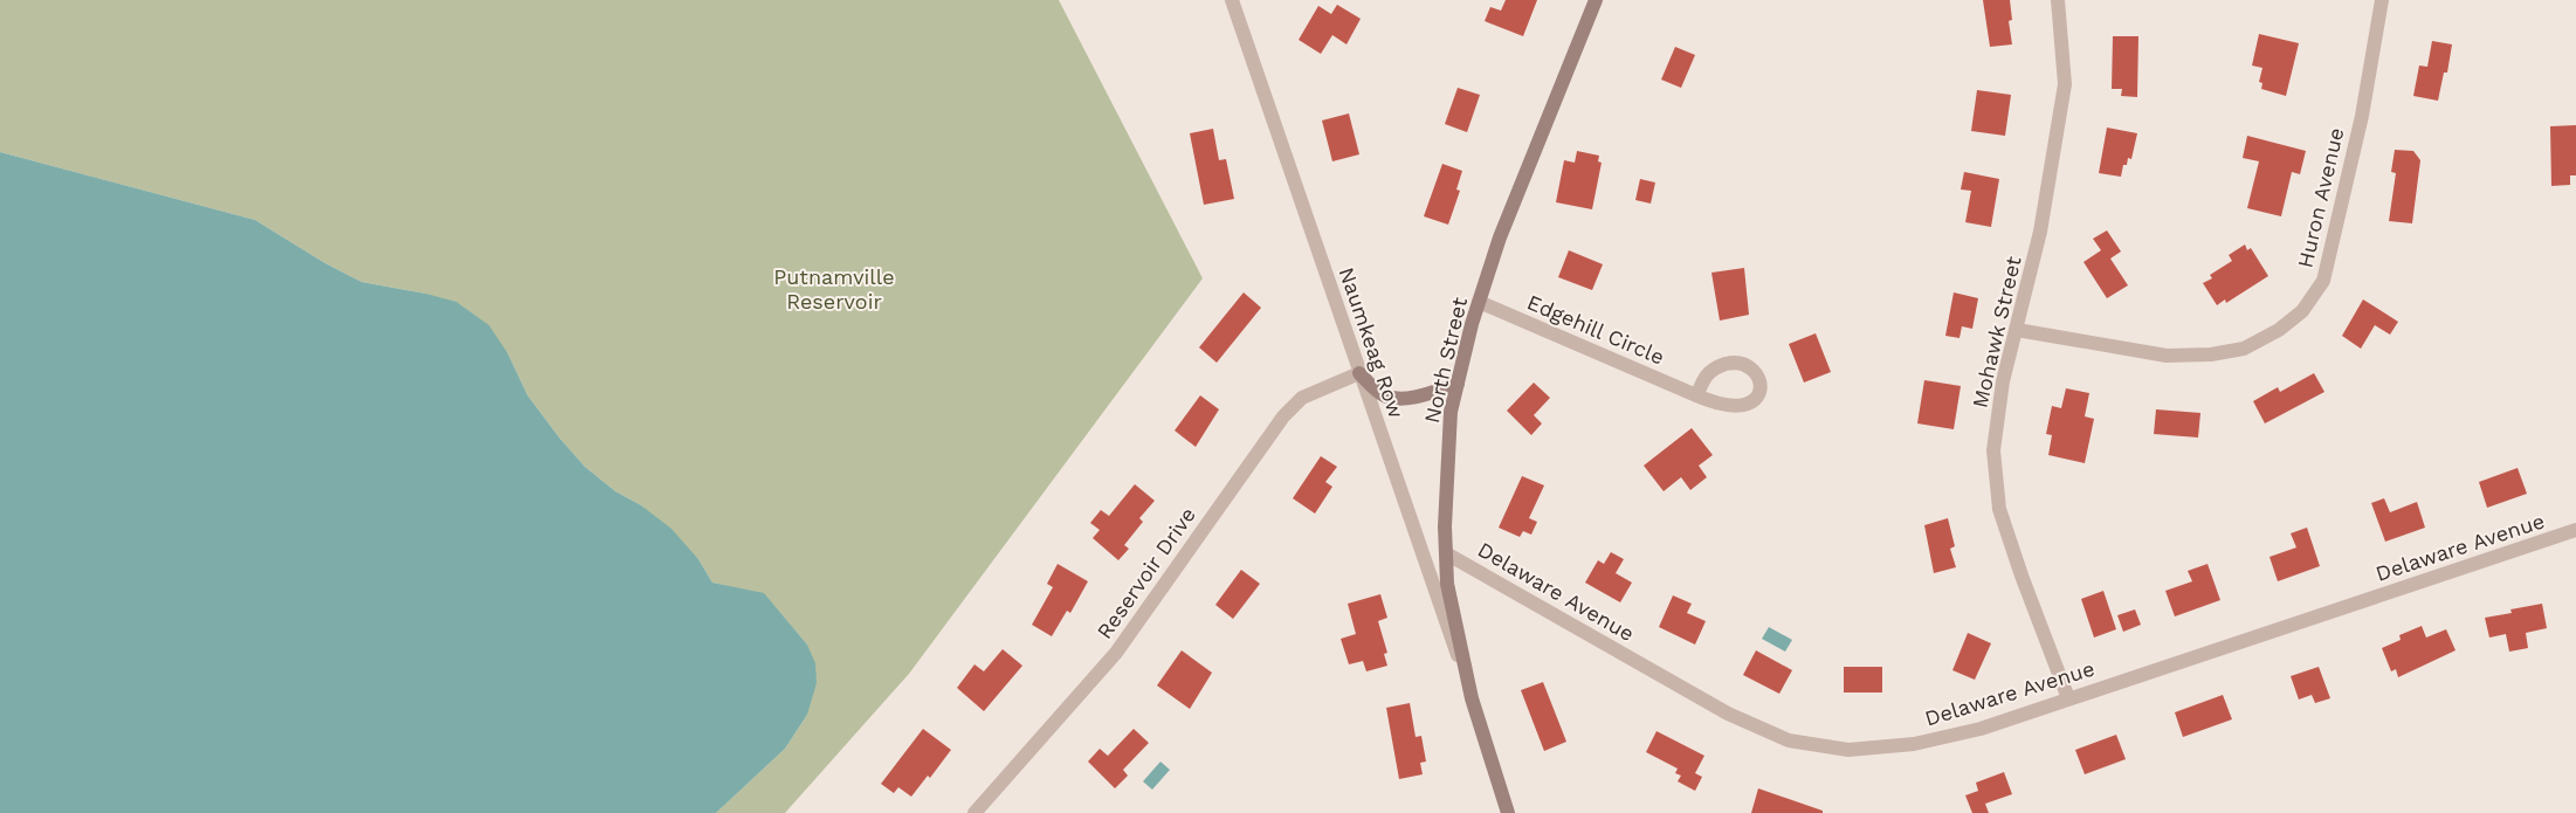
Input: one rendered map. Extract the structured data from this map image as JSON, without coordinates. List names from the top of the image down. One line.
{"streets":{"street":["Huron Avenue","Edgehill Circle","Mohawk Street","Naumkeag Row","North Street","Delaware Avenue","Reservoir Drive"]},"crossings":[["Huron Avenue","Mohawk Street"],["Edgehill Circle","North Street"],["Mohawk Street","Delaware Avenue"],["Naumkeag Row","North Street"],["Naumkeag Row","Reservoir Drive"],["North Street","Delaware Avenue"]],"parks":["Putnamville Reservoir"]}
